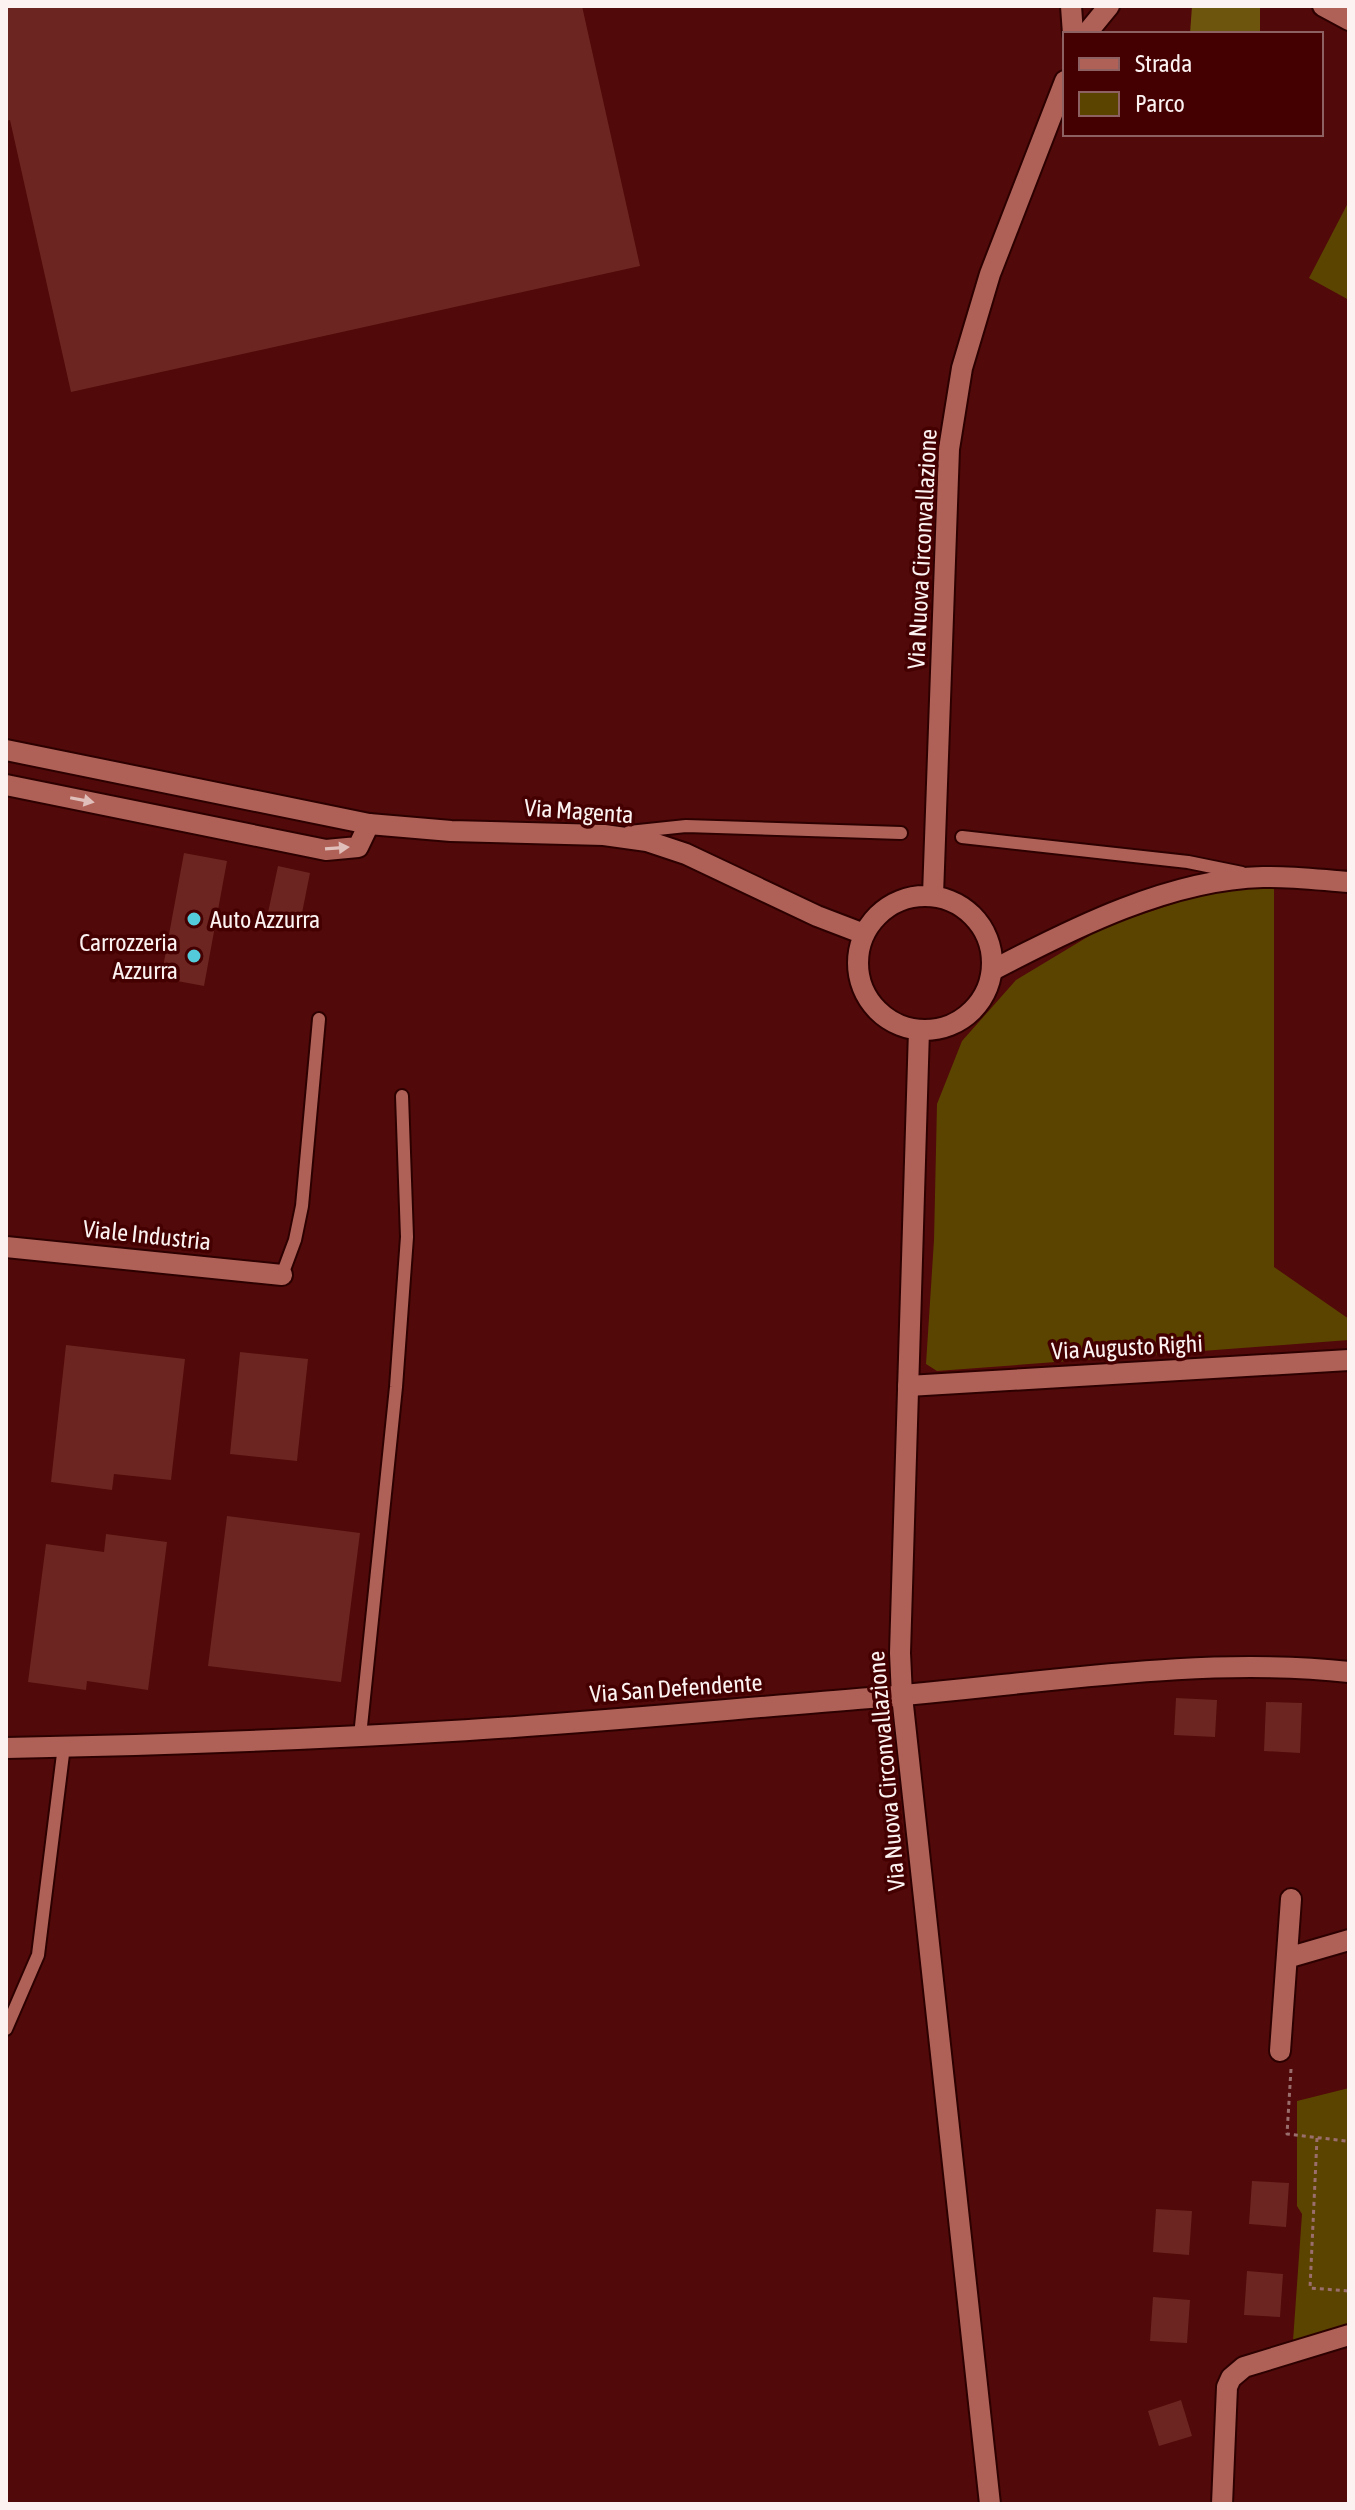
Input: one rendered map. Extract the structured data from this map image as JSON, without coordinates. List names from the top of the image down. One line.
{"streets":{"street":["Via Nuova Circonvallazione","Via Magenta","Viale Industria","Via Augusto Righi","Via San Defendente"]},"crossings":[["Via Nuova Circonvallazione","Via Magenta"],["Via Nuova Circonvallazione","Via Augusto Righi"],["Via Nuova Circonvallazione","Via San Defendente"]],"places":["Auto Azzurra","Carrozzeria Azzurra"],"legend":["Strada","Parco"]}
